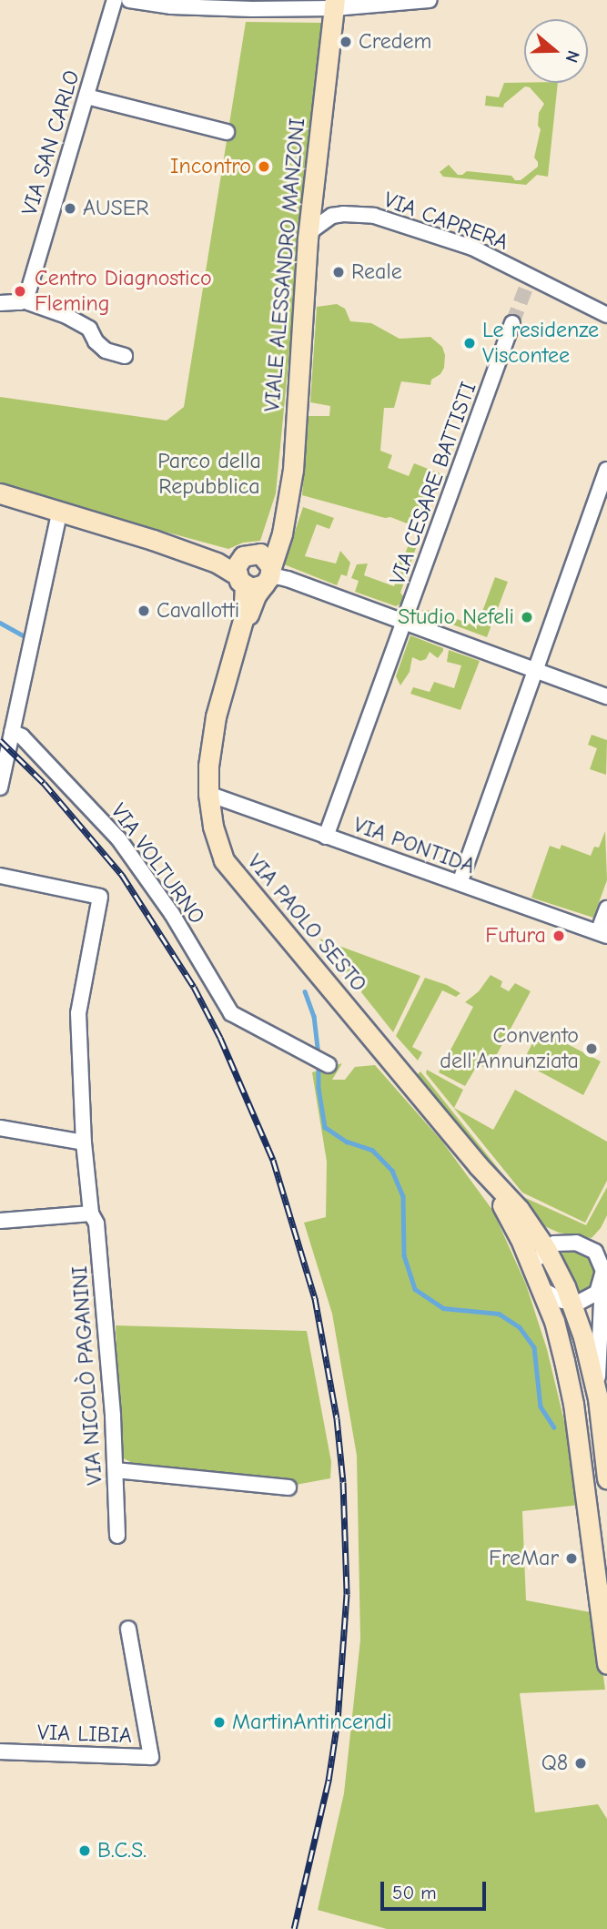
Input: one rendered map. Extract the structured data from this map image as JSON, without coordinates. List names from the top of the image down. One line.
{"streets":{"street":["VIA SAN CARLO","VIA CAPRERA","VIALE ALESSANDRO MANZONI","VIA CESARE BATTISTI","VIA PONTIDA","VIA VOLTURNO","VIA PAOLO SESTO","VIA NICOLÒ PAGANINI","VIA LIBIA"]},"crossings":[["VIA CAPRERA","VIALE ALESSANDRO MANZONI"],["VIALE ALESSANDRO MANZONI","VIA PAOLO SESTO"],["VIA CESARE BATTISTI","VIA PONTIDA"],["VIA PONTIDA","VIA PAOLO SESTO"]],"parks":["Parco della Repubblica"],"places":["Credem","Incontro","AUSER","Reale","Centro Diagnostico Fleming","Le residenze Viscontee","Cavallotti","Studio Nefeli","Futura","Convento dell'Annunziata","FreMar","MartinAntincendi","Q8","B.C.S."],"scale_bar":"50 m","north":"right"}
